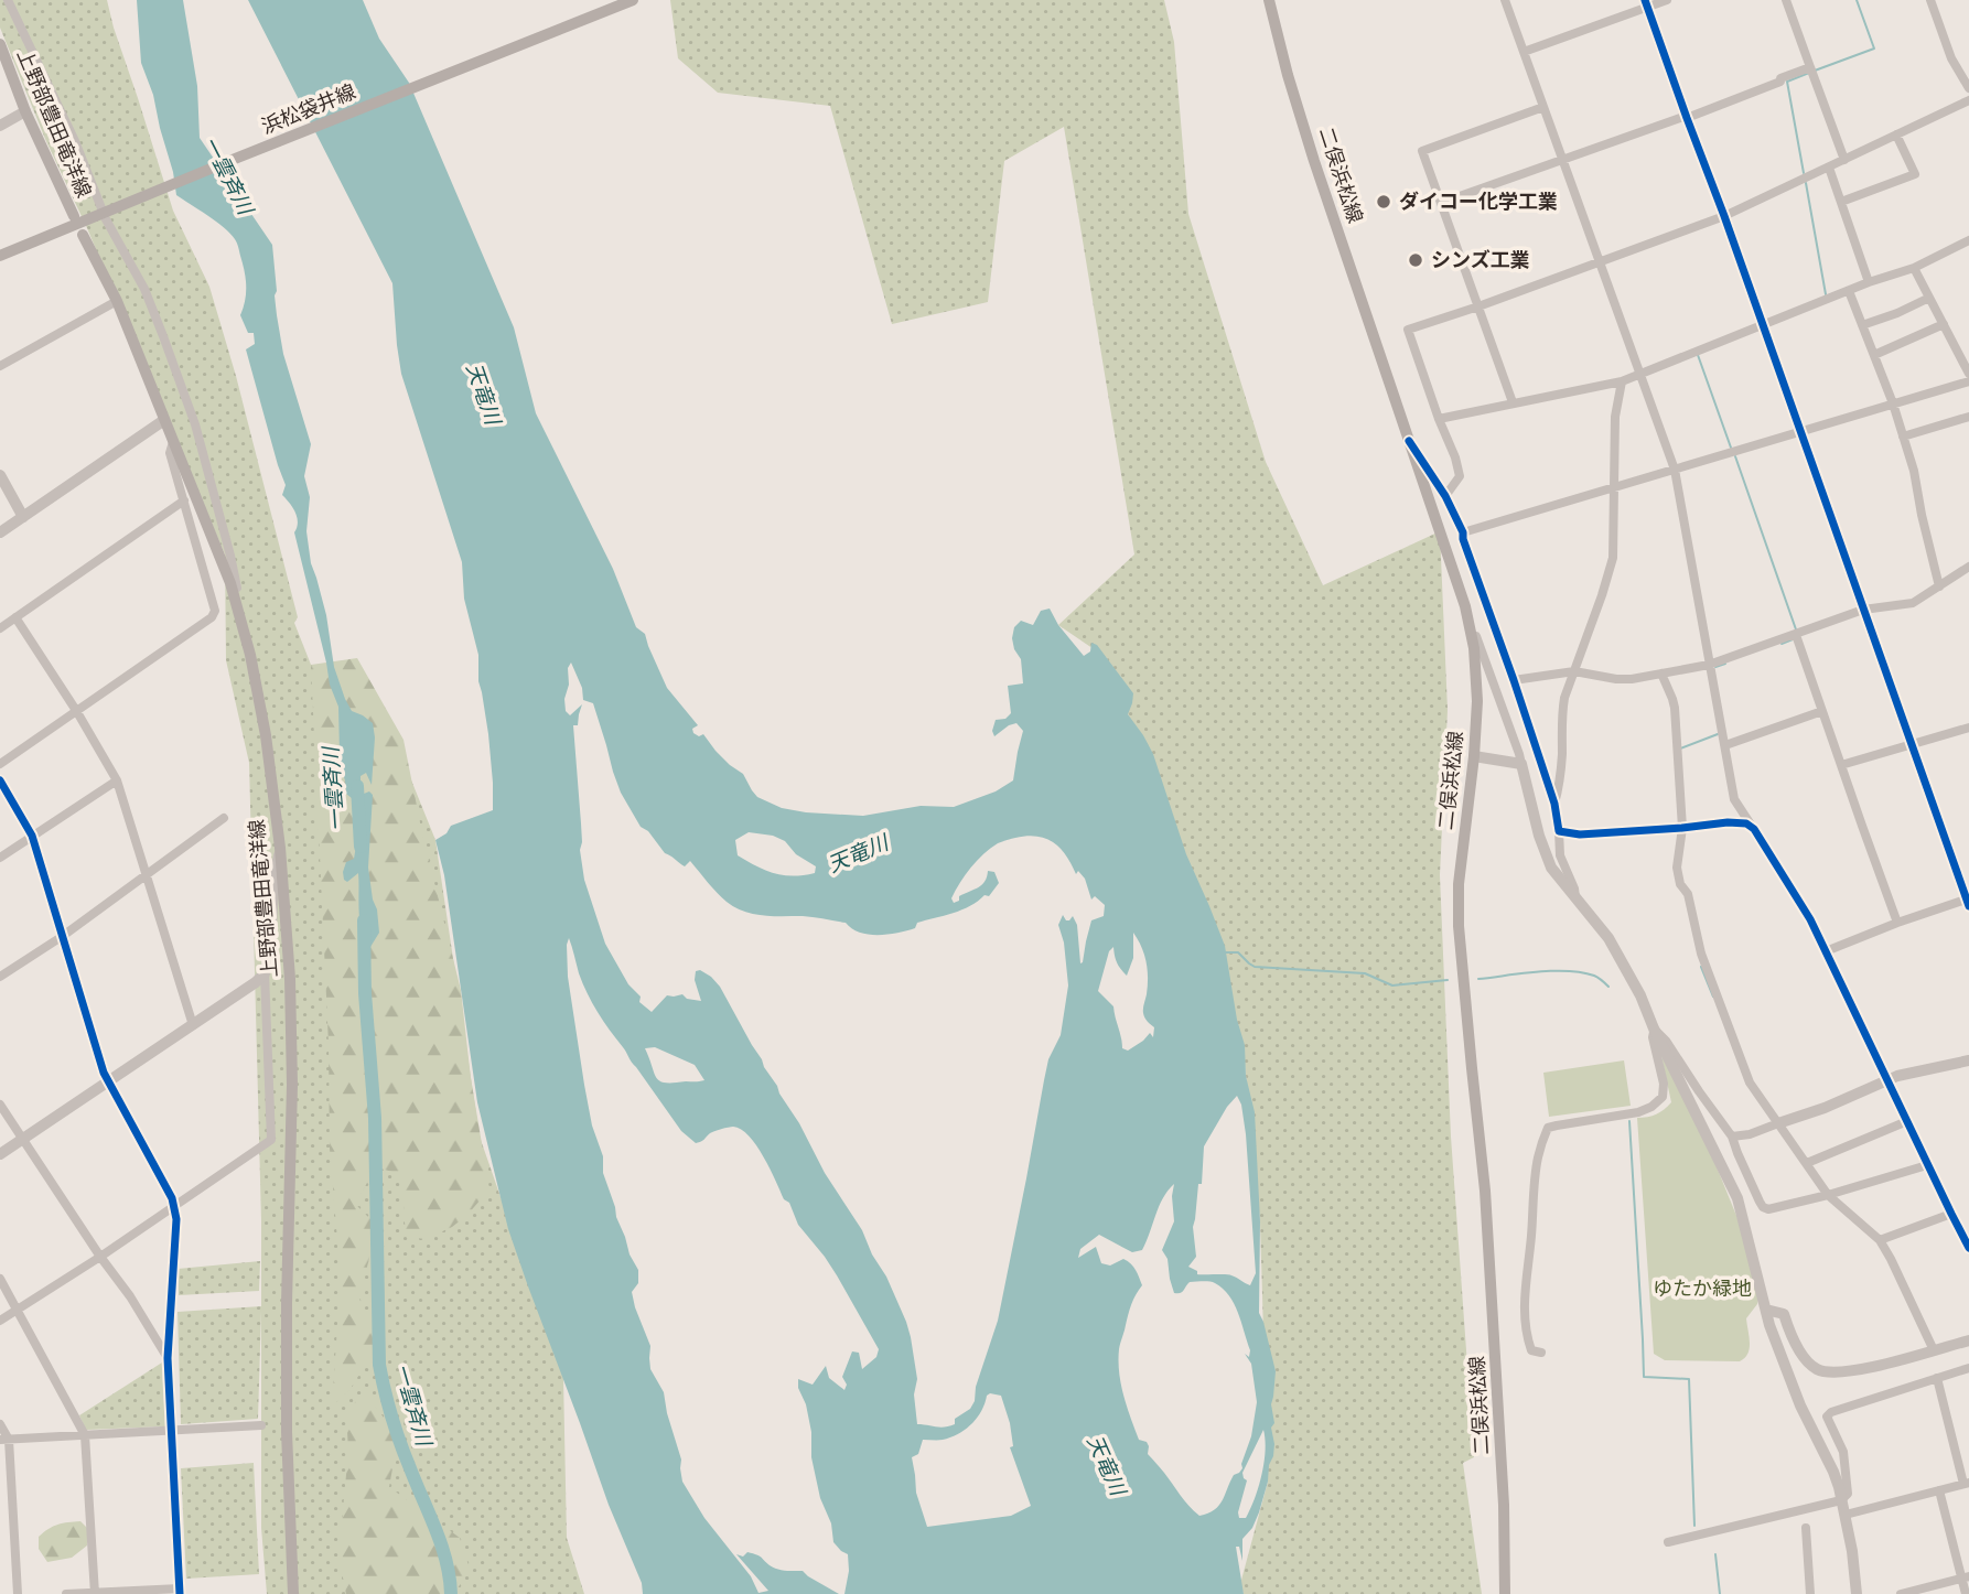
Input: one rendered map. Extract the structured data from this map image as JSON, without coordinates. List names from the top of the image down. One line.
{"streets":{"main road":["浜松袋井線","上野部豊田竜洋線","二俣浜松線"]},"water":["一雲斉川","天竜川"],"parks":["ゆたか緑地"],"places":["ダイコー化学工業","シンズ工業"]}
